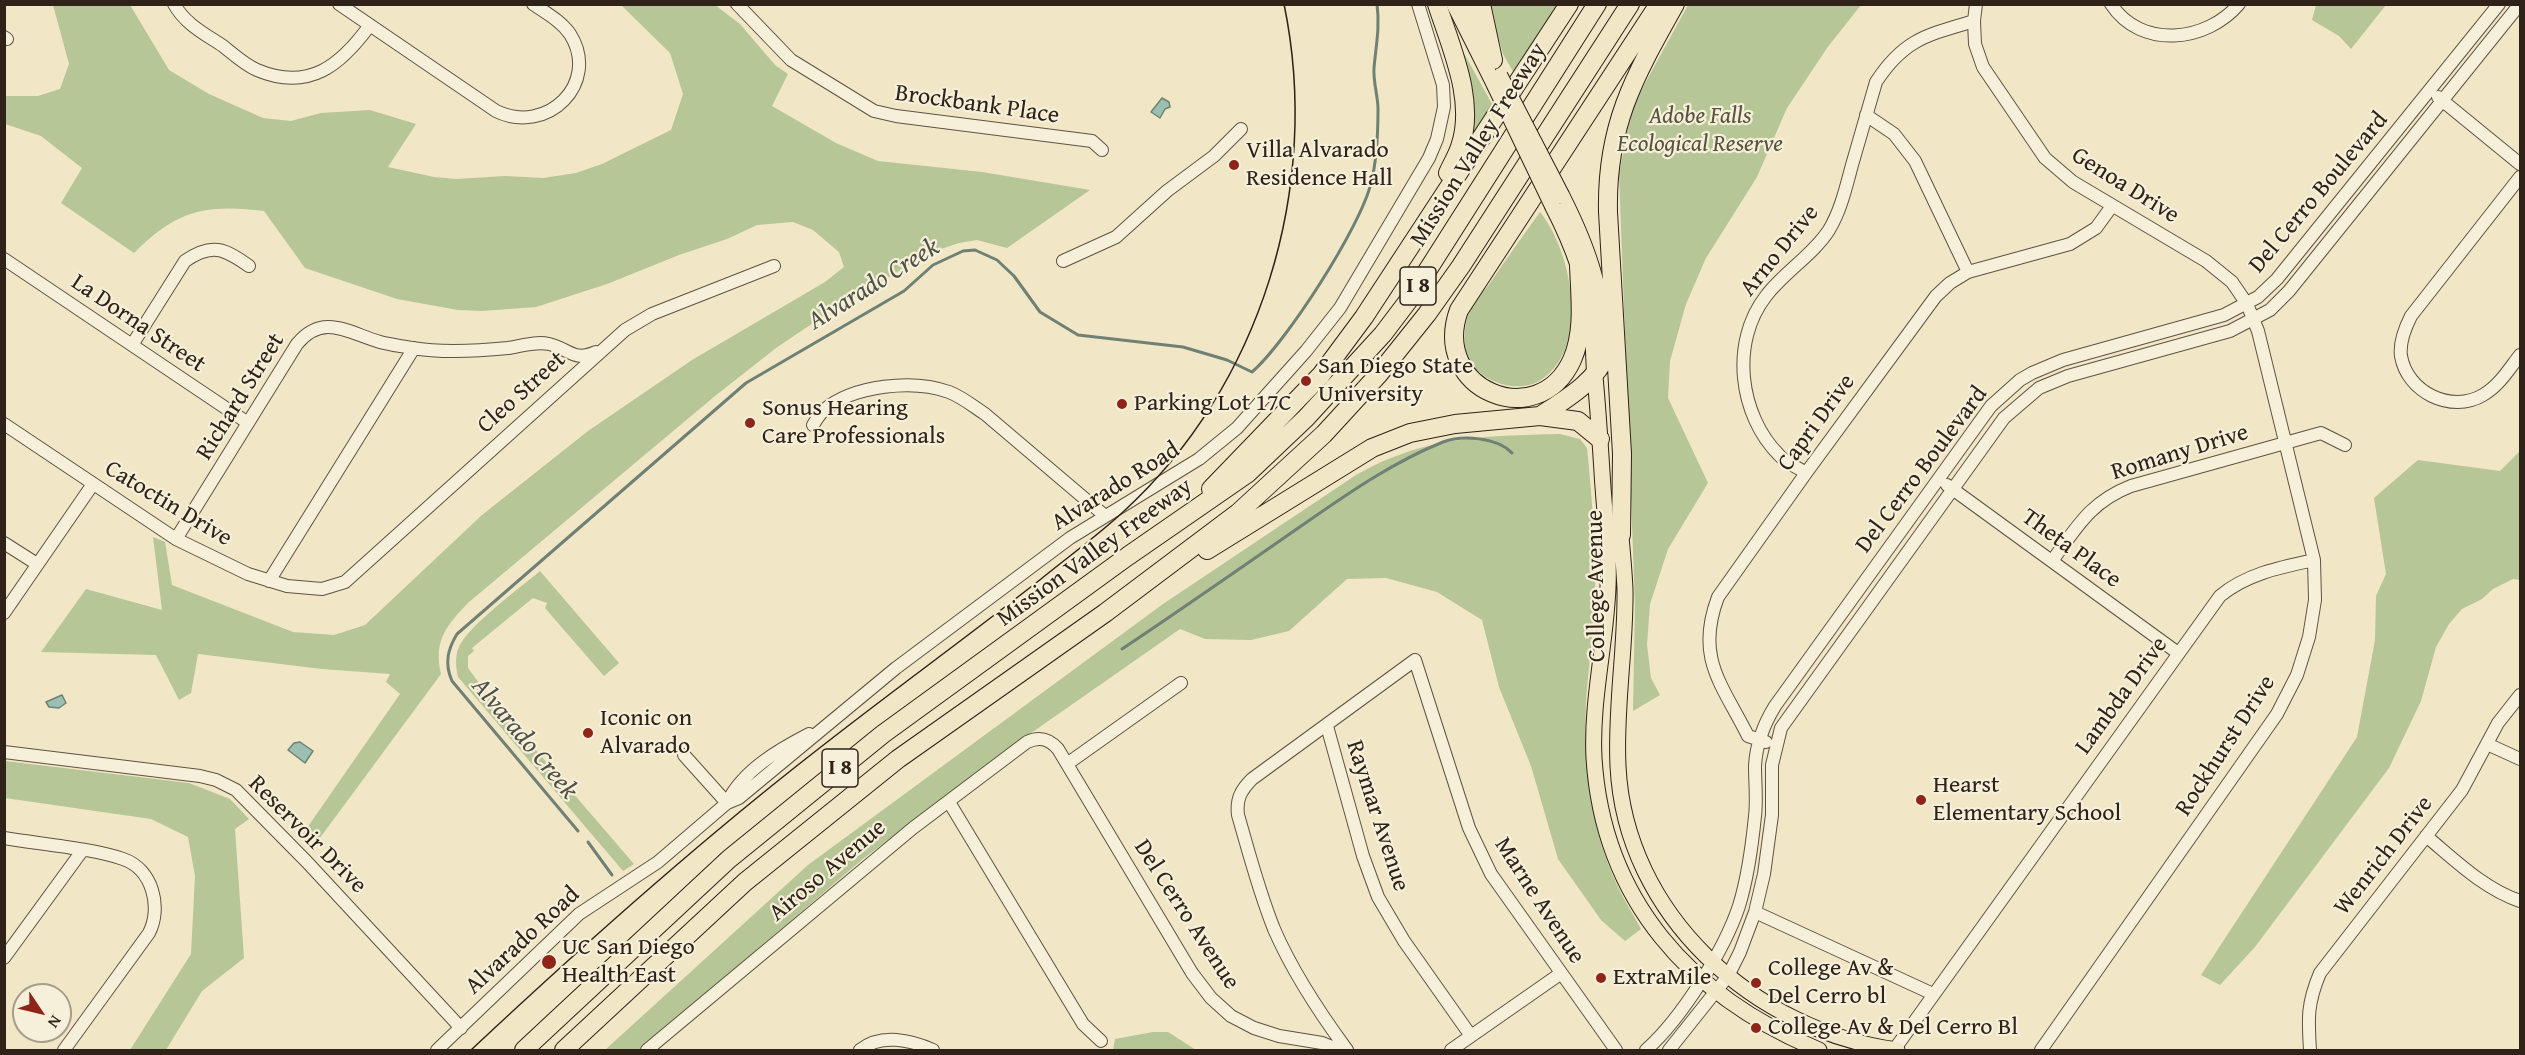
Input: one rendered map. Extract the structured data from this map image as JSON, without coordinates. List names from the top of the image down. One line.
{"streets":{"highway":["Mission Valley Freeway","I 8"],"main road":["College Avenue"],"street":["Brockbank Place","Genoa Drive","Del Cerro Boulevard","Arno Drive","La Dorna Street","Cleo Street","Richard Street","Capri Drive","Romany Drive","Alvarado Road","Catoctin Drive","Theta Place","Lambda Drive","Rockhurst Drive","Raymar Avenue","Reservoir Drive","Wenrich Drive","Airoso Avenue","Marne Avenue","Del Cerro Avenue"]},"crossings":[["Genoa Drive","Del Cerro Boulevard"],["Genoa Drive","Arno Drive"],["Genoa Drive","Capri Drive"],["Genoa Drive","Rockhurst Drive"],["Del Cerro Boulevard","Capri Drive"],["Del Cerro Boulevard","Theta Place"],["Del Cerro Boulevard","College Avenue"],["Del Cerro Boulevard","Rockhurst Drive"],["Arno Drive","Capri Drive"],["La Dorna Street","Richard Street"],["Cleo Street","Richard Street"],["Cleo Street","Catoctin Drive"],["Richard Street","Catoctin Drive"],["Romany Drive","Theta Place"],["Romany Drive","Rockhurst Drive"],["Alvarado Road","Reservoir Drive"],["Theta Place","Lambda Drive"],["College Avenue","Lambda Drive"],["Lambda Drive","Rockhurst Drive"],["Raymar Avenue","Marne Avenue"],["Airoso Avenue","Del Cerro Avenue"]],"water":["Alvarado Creek"],"parks":["Adobe Falls Ecological Reserve"],"places":["Villa Alvarado Residence Hall","San Diego State University","Parking Lot 17C","Sonus Hearing Care Professionals","Iconic on Alvarado","Hearst Elementary School","UC San Diego Health East","ExtraMile","College Av & Del Cerro bl","College Av & Del Cerro Bl"],"north":"bottom right"}
